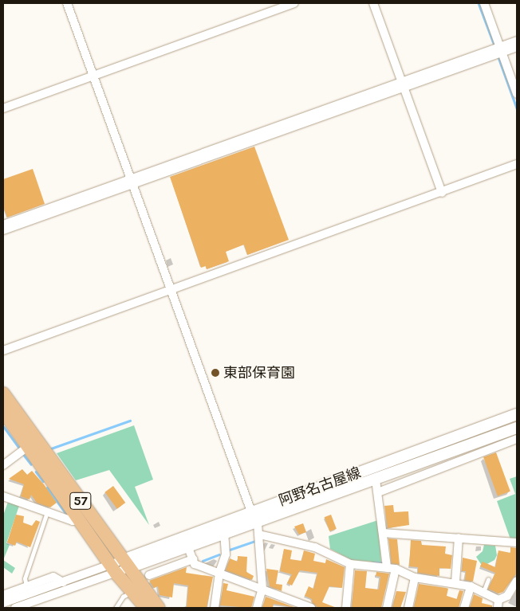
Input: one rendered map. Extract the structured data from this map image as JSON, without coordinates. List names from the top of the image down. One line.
{"streets":{"main road":["阿野名古屋線","57"]},"crossings":[["阿野名古屋線","57"]],"places":["東部保育園"]}
